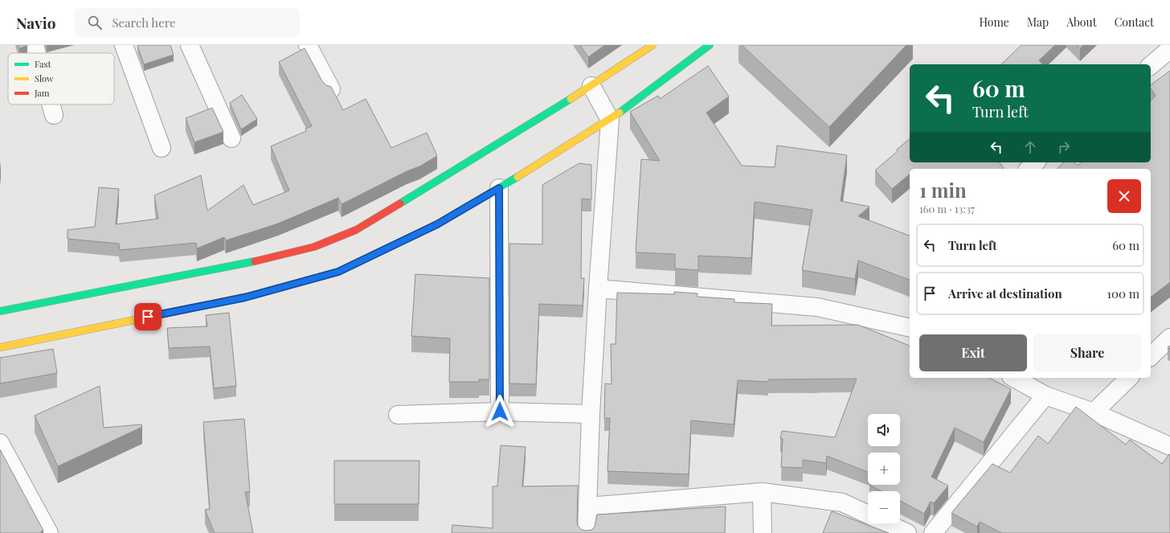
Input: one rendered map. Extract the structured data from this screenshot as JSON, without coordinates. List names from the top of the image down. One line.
{"legend":["Fast","Slow","Jam"],"page":{"header":"Navio","search":"Search here","nav":["Home","Map","About","Contact"],"turn":["60 m","Turn left"],"heading":["1 min","160 m · 13:37"],"list":[{"name":"Turn left","value":"60 m"},{"name":"Arrive at destination","value":"100 m"}],"buttons":["Exit","Share"],"map_buttons":["+","−"]}}
